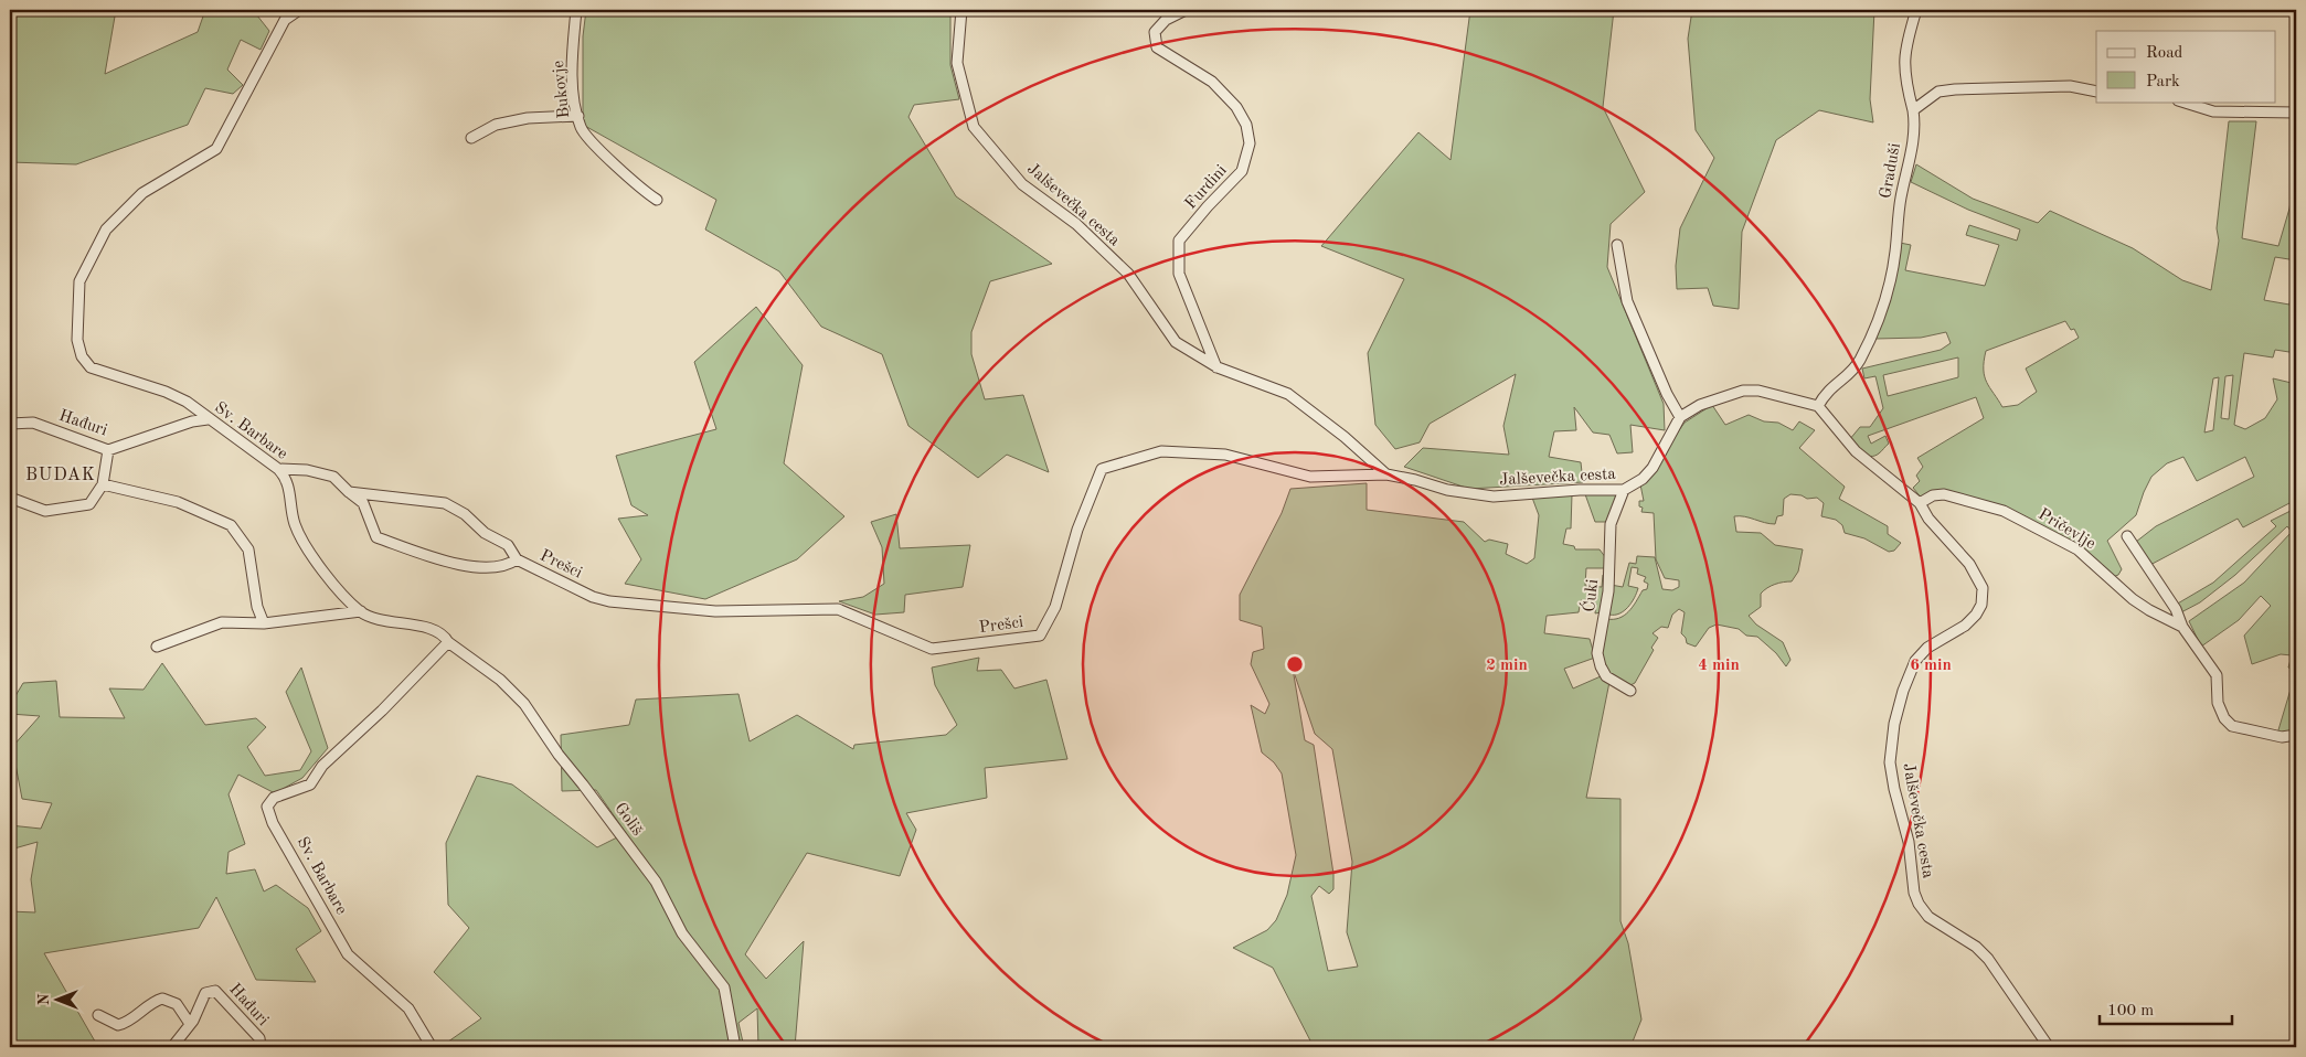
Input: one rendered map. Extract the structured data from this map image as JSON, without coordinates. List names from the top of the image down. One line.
{"streets":{"street":["Bukovje","Graduši","Furdini","Jalševečka cesta","Hađuri","Sv. Barbare","Pričevlje","Prešci","Ćuki","Goliš"]},"crossings":[["Graduši","Jalševečka cesta"],["Furdini","Jalševečka cesta"],["Jalševečka cesta","Pričevlje"],["Jalševečka cesta","Prešci"],["Jalševečka cesta","Ćuki"],["Hađuri","Sv. Barbare"],["Sv. Barbare","Prešci"],["Sv. Barbare","Goliš"]],"districts":["BUDAK"],"legend":["Road","Park"],"scale_bar":"100 m","north":"left","rings":["2 min","4 min","6 min"]}
